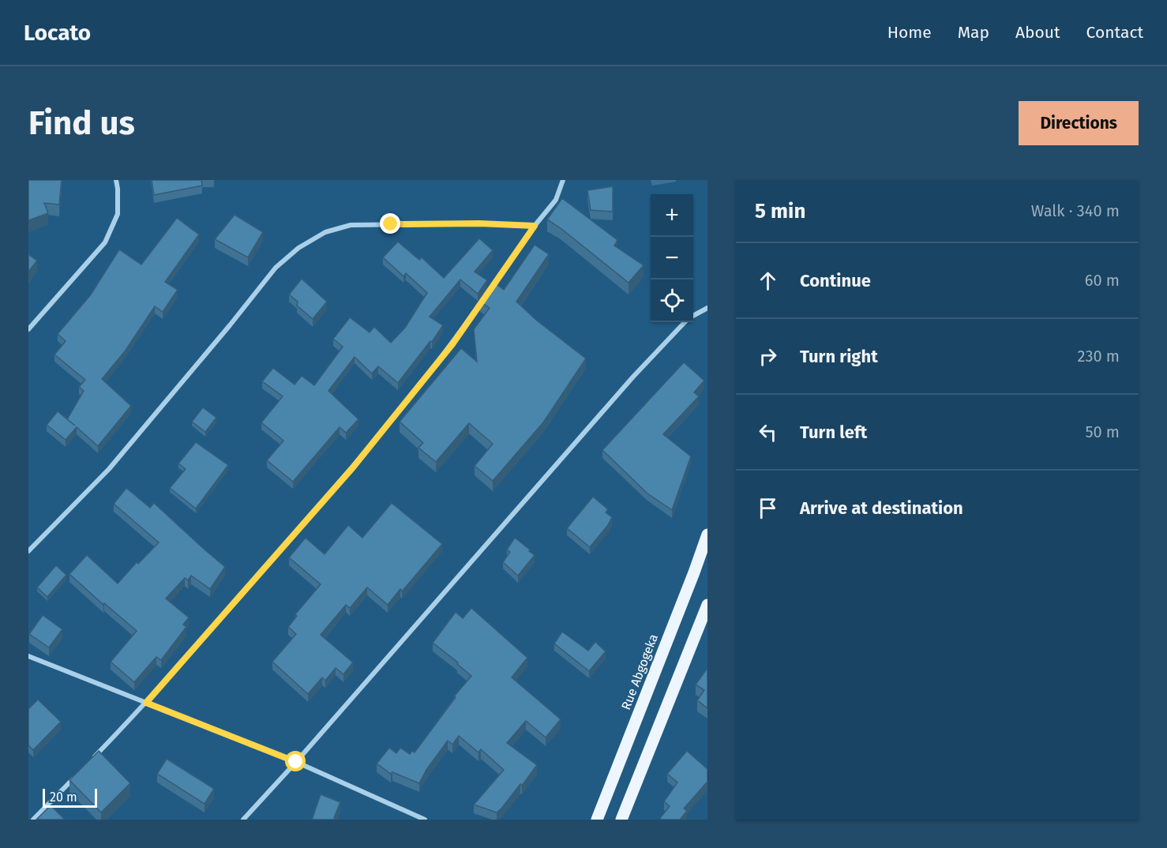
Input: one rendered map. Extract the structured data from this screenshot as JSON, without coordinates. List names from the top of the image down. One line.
{"streets":{"main road":["Rue Abgogeka"]},"scale_bar":"20 m","page":{"header":"Locato","nav":["Home","Map","About","Contact"],"buttons":"Directions","title":"Find us","heading":["5 min","Walk · 340 m"],"map_buttons":["+","−"],"list":[["Continue","60 m"],["Turn right","230 m"],["Turn left","50 m"],"Arrive at destination"],"scale":"20 m"}}
